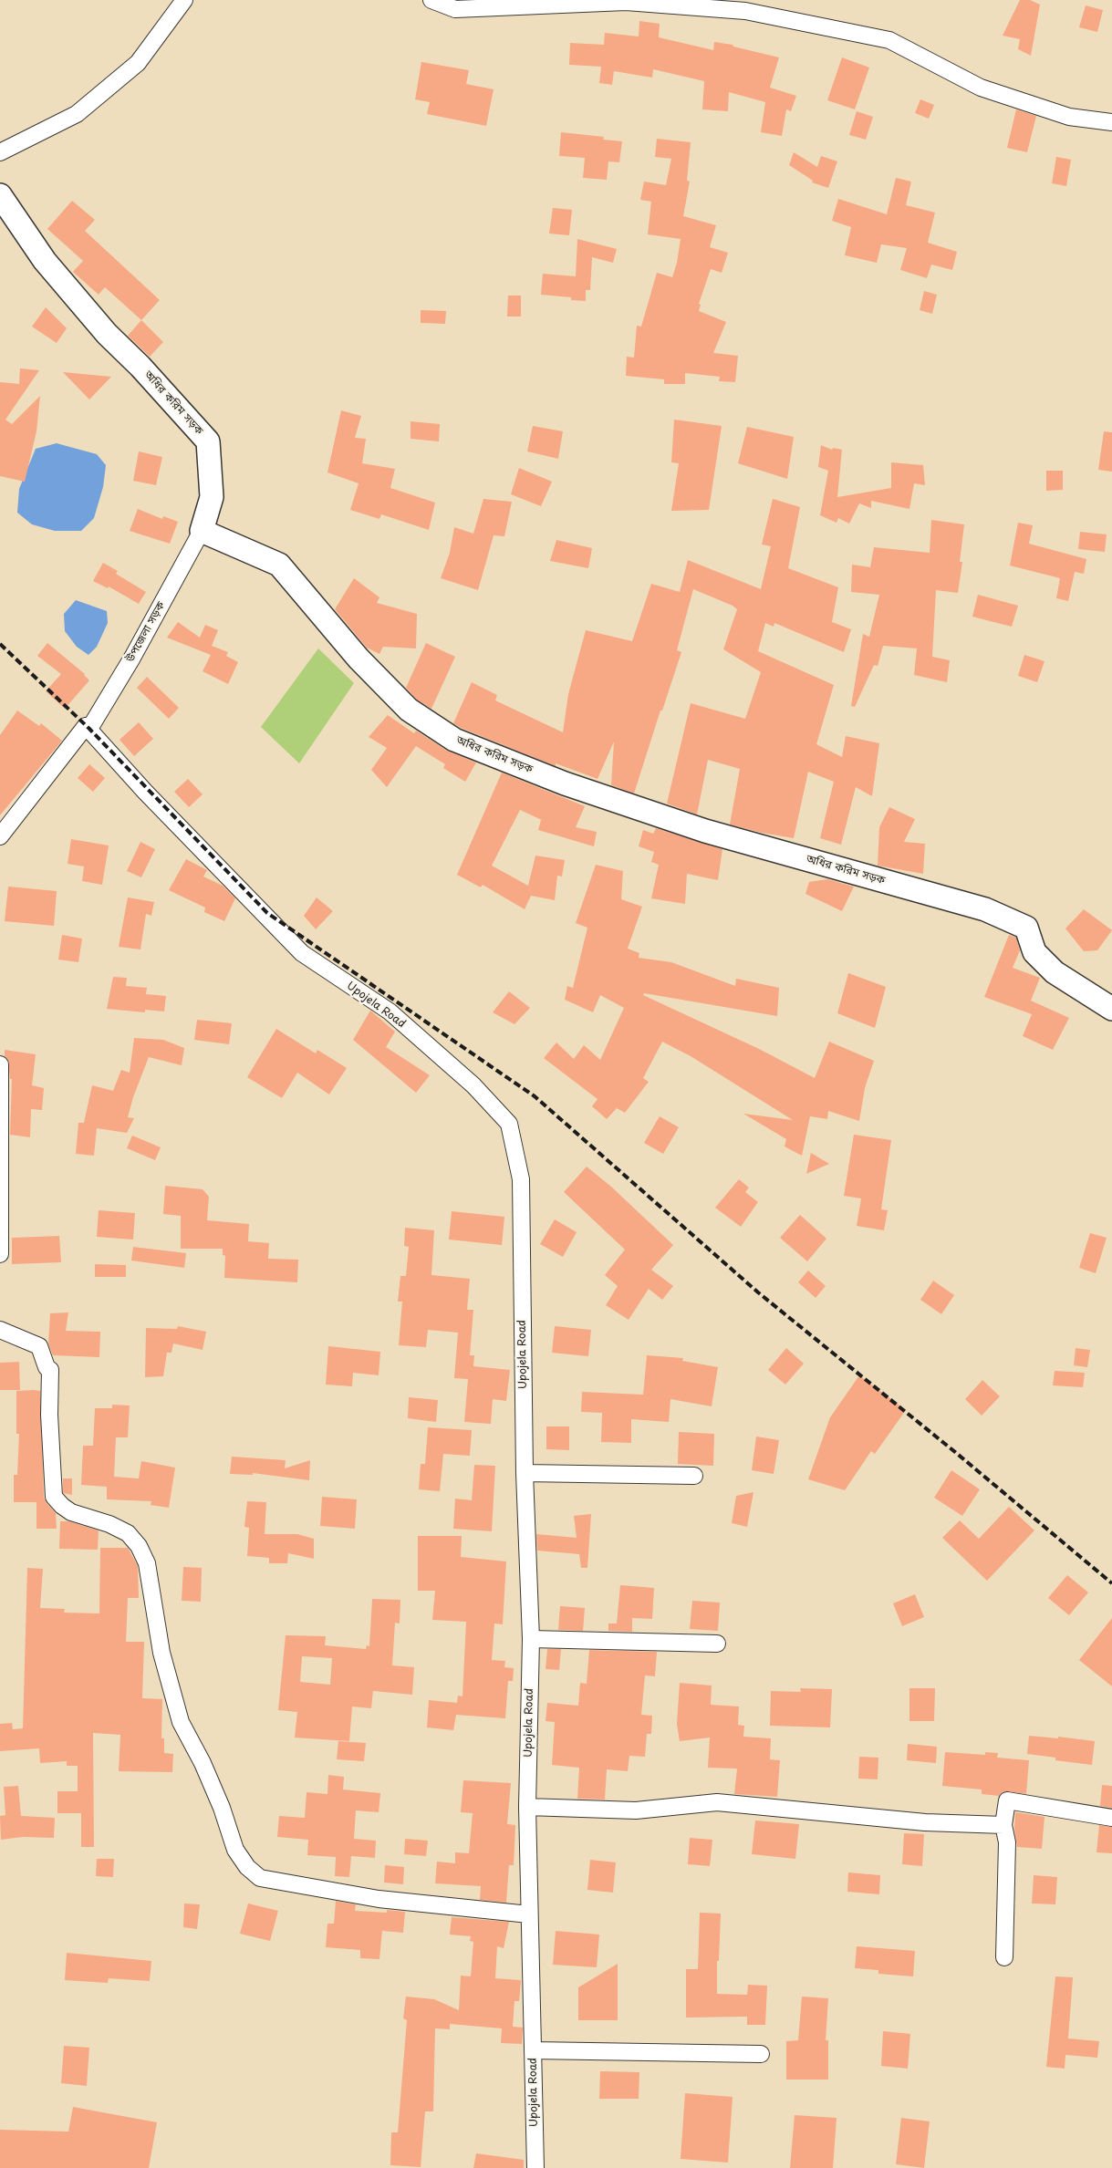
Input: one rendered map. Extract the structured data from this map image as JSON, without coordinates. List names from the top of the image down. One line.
{"streets":{"main road":["অধির করিম সড়ক"],"street":["উপজেলা সড়ক","Upojela Road"]},"crossings":[["অধির করিম সড়ক","উপজেলা সড়ক"],["উপজেলা সড়ক","Upojela Road"]]}
